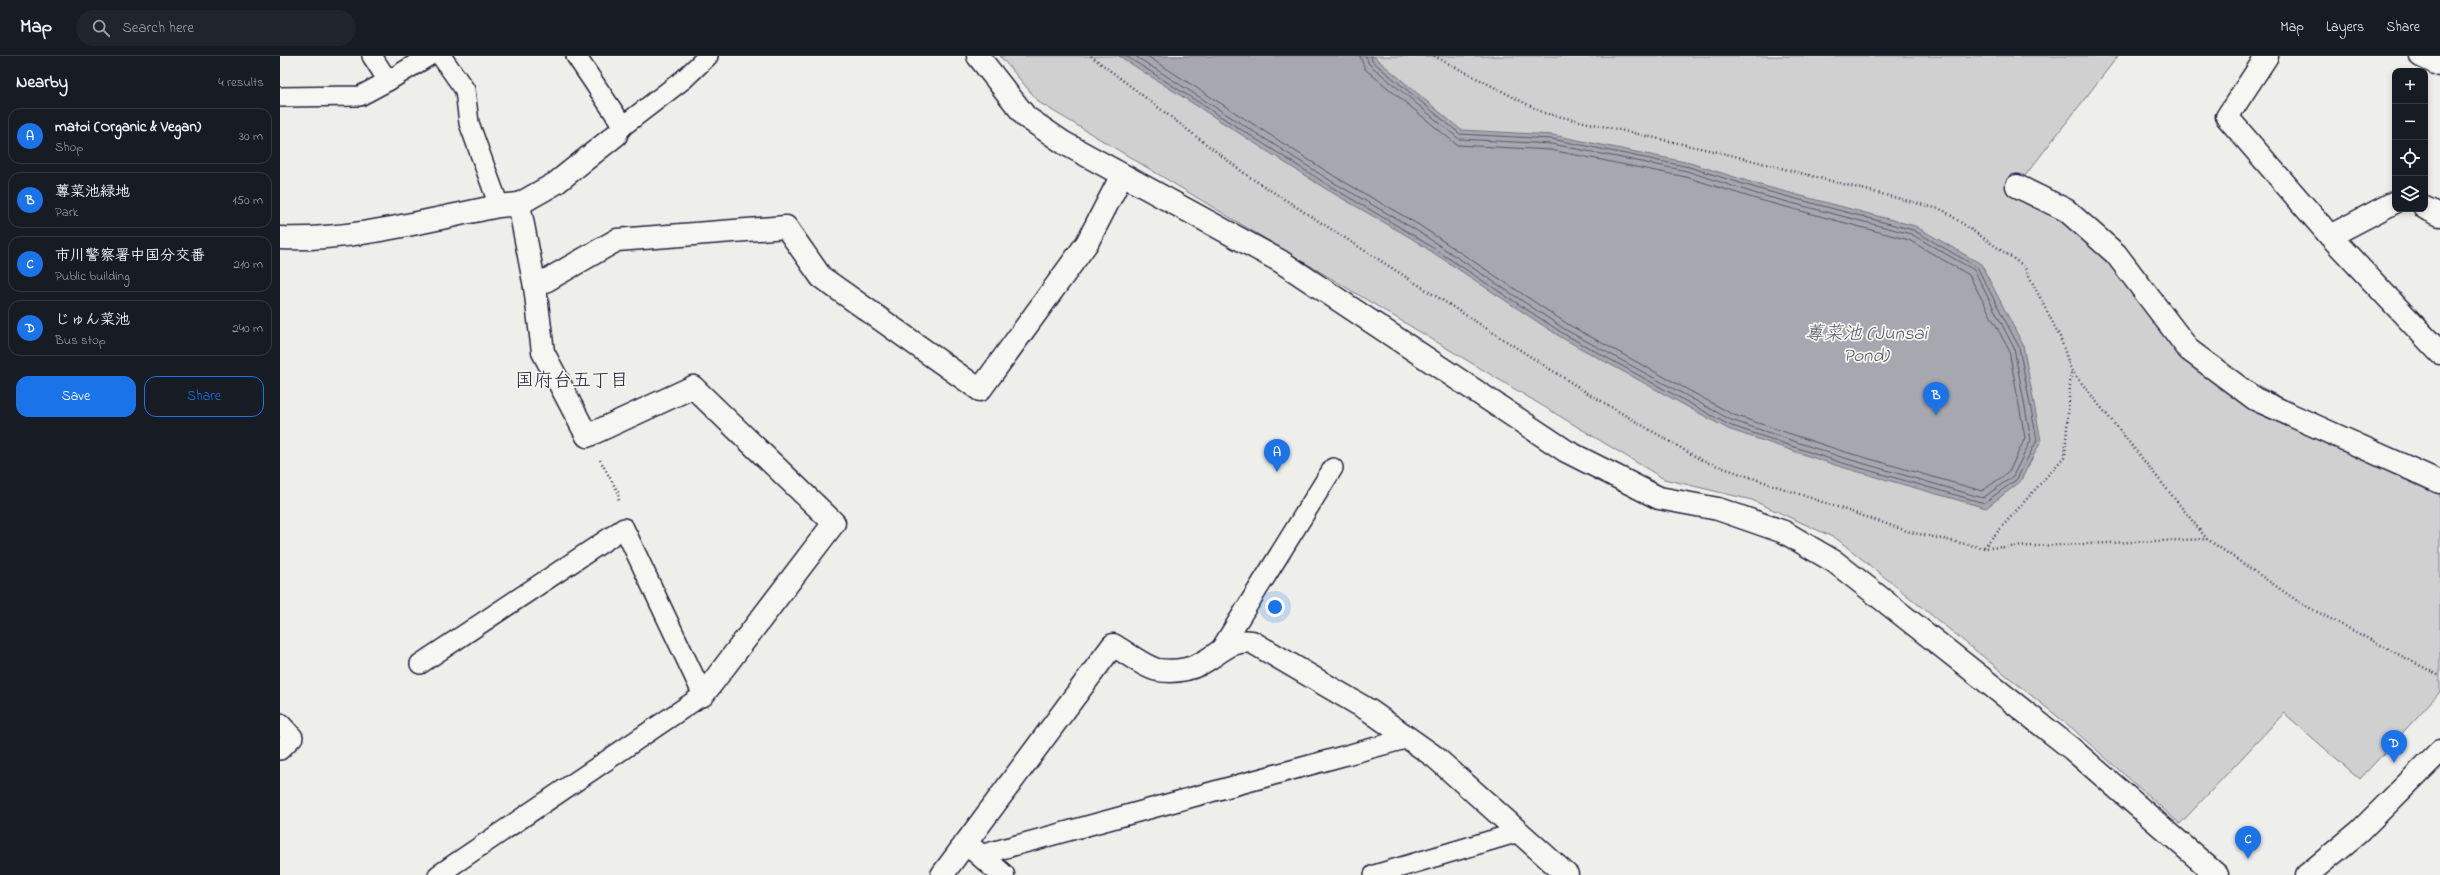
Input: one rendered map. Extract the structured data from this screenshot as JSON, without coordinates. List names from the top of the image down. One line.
{"districts":["国府台五丁目"],"water":["蓴菜池 (Junsai Pond)"],"page":{"header":"Map","search":"Search here","nav":["Map","Layers","Share"],"heading":["Nearby","4 results"],"map_buttons":["+","−"],"list":[{"mark":"A","name":"matoi (Organic & Vegan)","note":"Shop","value":"30 m"},{"mark":"B","name":"蓴菜池緑地","note":"Park","value":"150 m"},{"mark":"C","name":"市川警察署中国分交番","note":"Public building","value":"210 m"},{"mark":"D","name":"じゅん菜池","note":"Bus stop","value":"240 m"}],"buttons":["Save","Share"],"pins":["B","A","D","C"]}}
